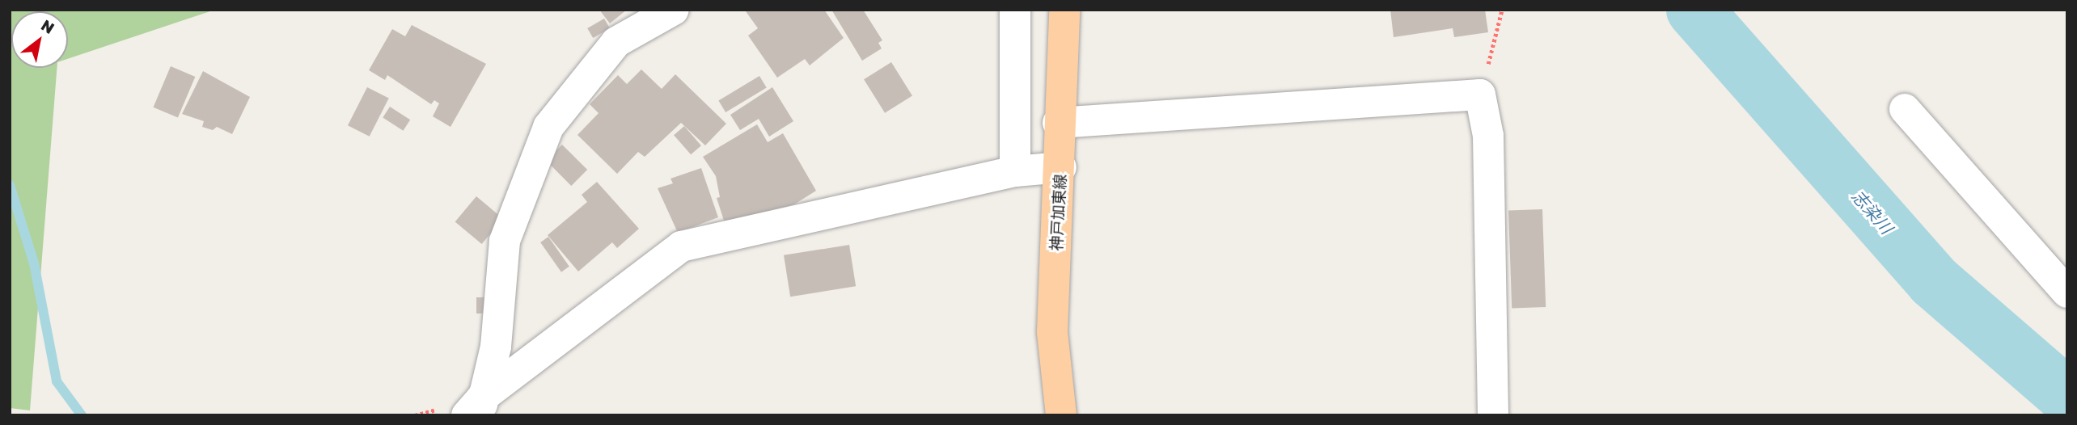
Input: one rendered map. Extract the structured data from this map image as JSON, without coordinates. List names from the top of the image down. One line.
{"streets":{"main road":["神戸加東線"]},"water":["志染川"],"north":"top right"}
